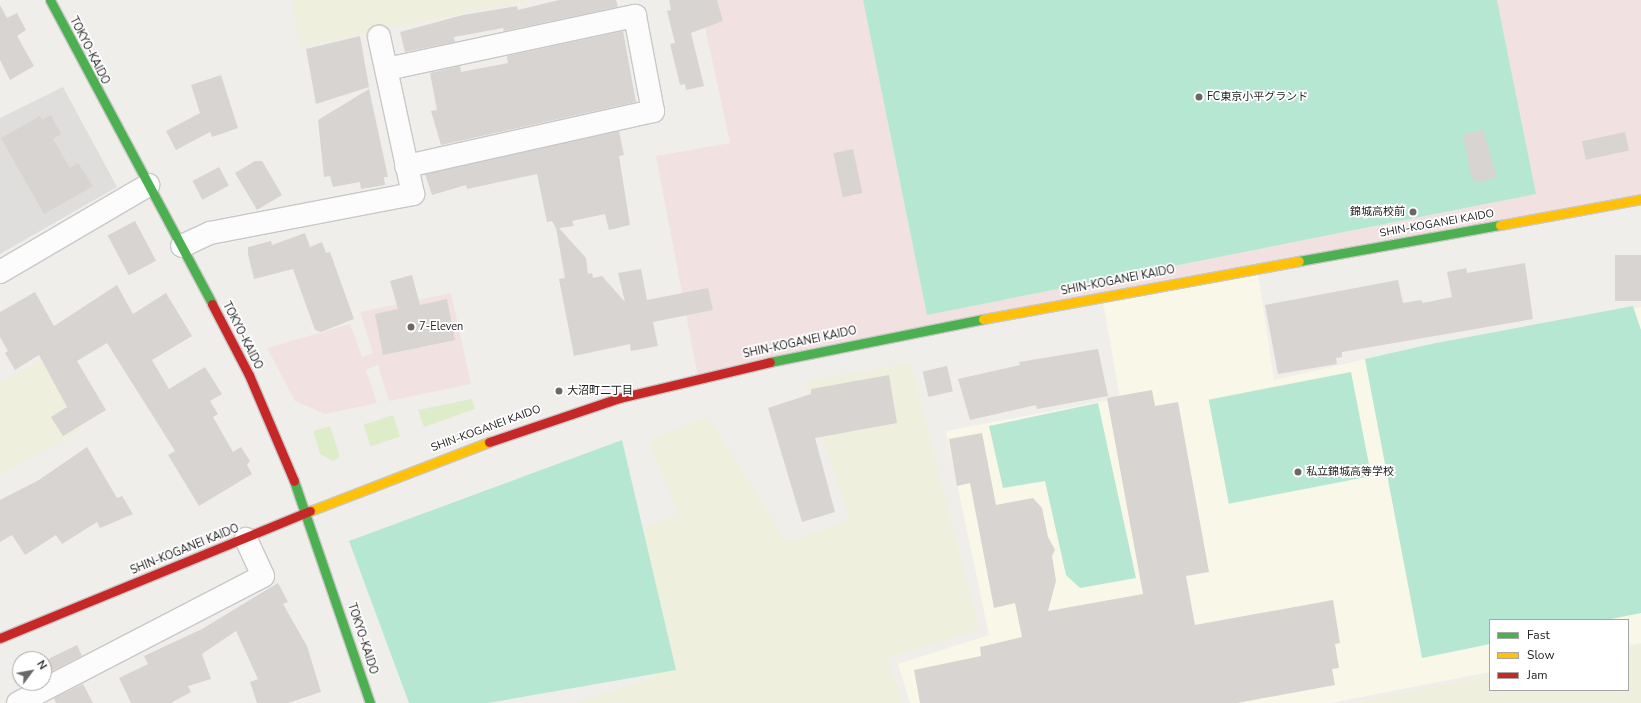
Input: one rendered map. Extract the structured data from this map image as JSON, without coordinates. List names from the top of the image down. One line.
{"streets":{"main road":["TOKYO-KAIDO","SHIN-KOGANEI KAIDO"]},"crossings":[["TOKYO-KAIDO","SHIN-KOGANEI KAIDO"]],"places":["FC東京小平グランド","錦城高校前","7-Eleven","大沼町二丁目","私立錦城高等学校"],"legend":["Fast","Slow","Jam"],"north":"top right"}
